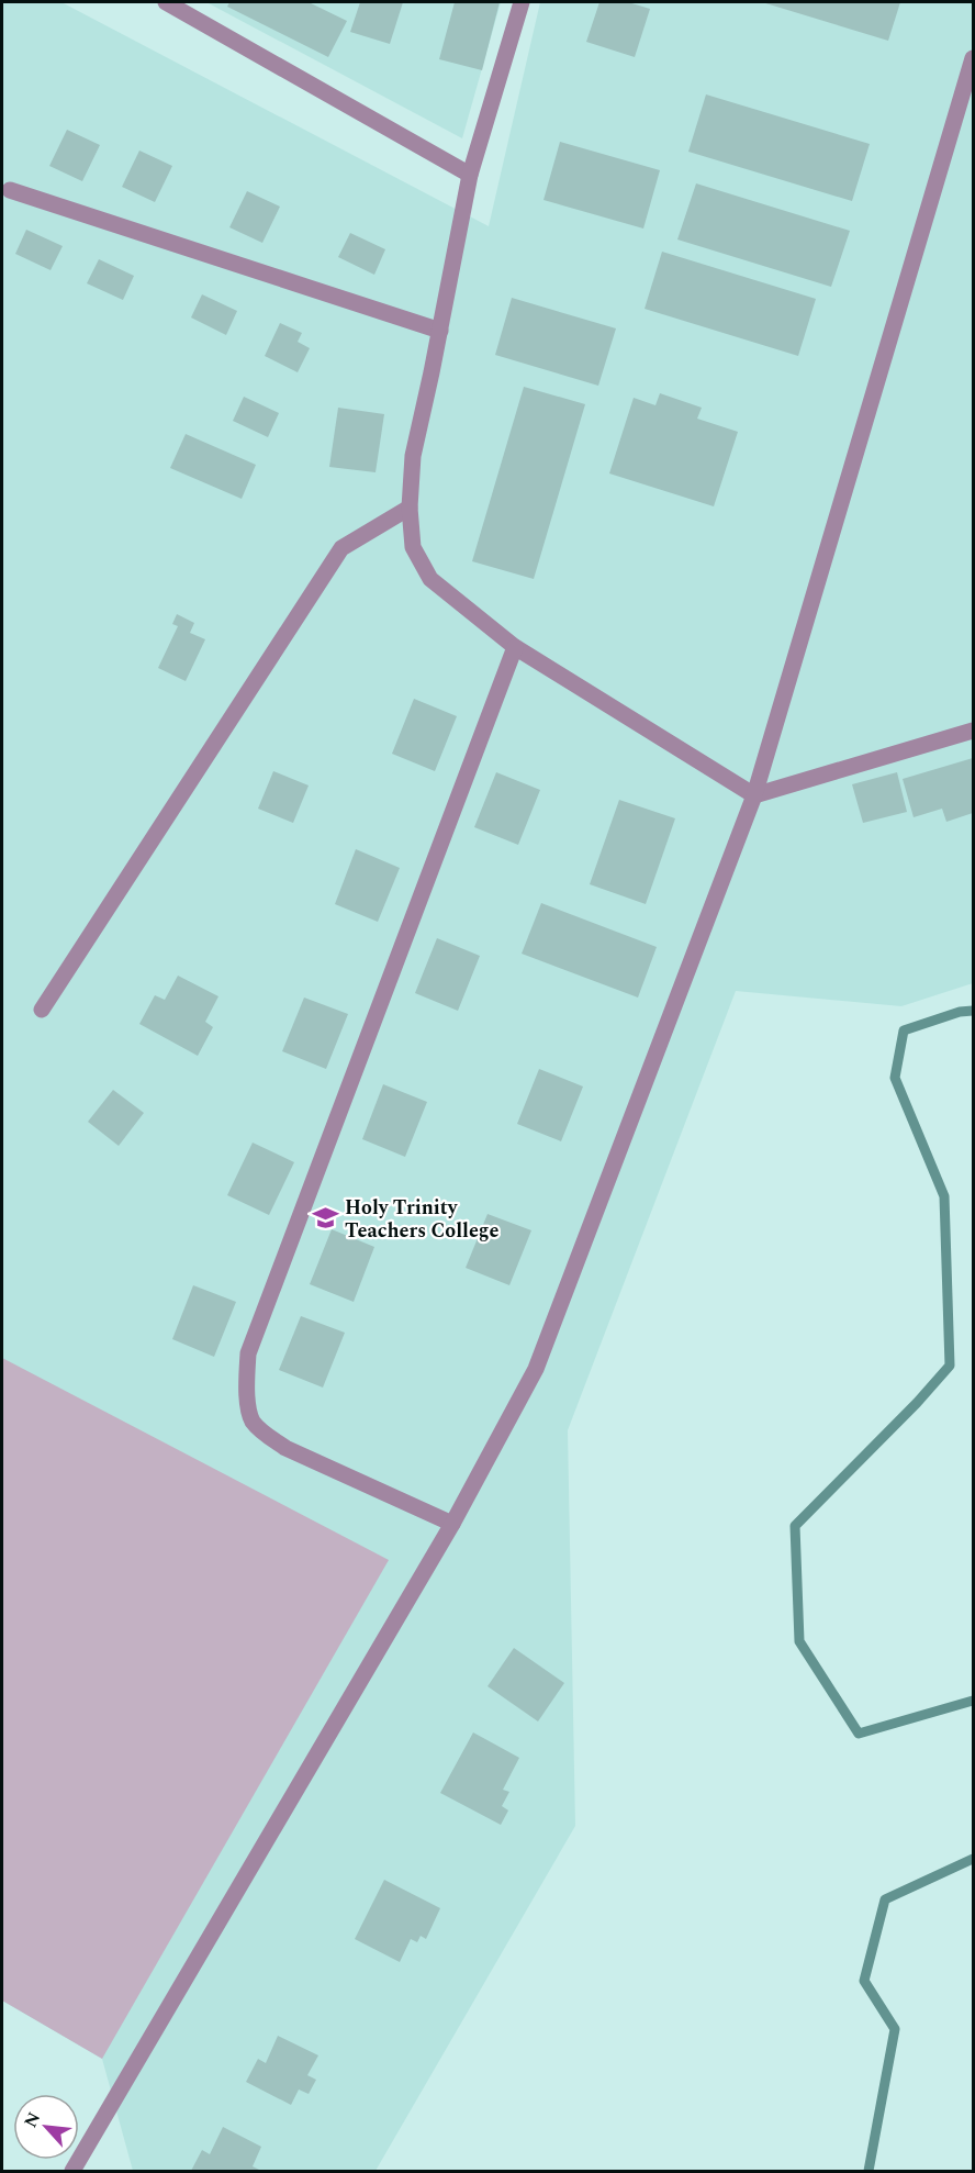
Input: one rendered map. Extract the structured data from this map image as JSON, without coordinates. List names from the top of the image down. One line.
{"places":{"school or university":["Holy Trinity Teachers College"]},"north":"top left"}
